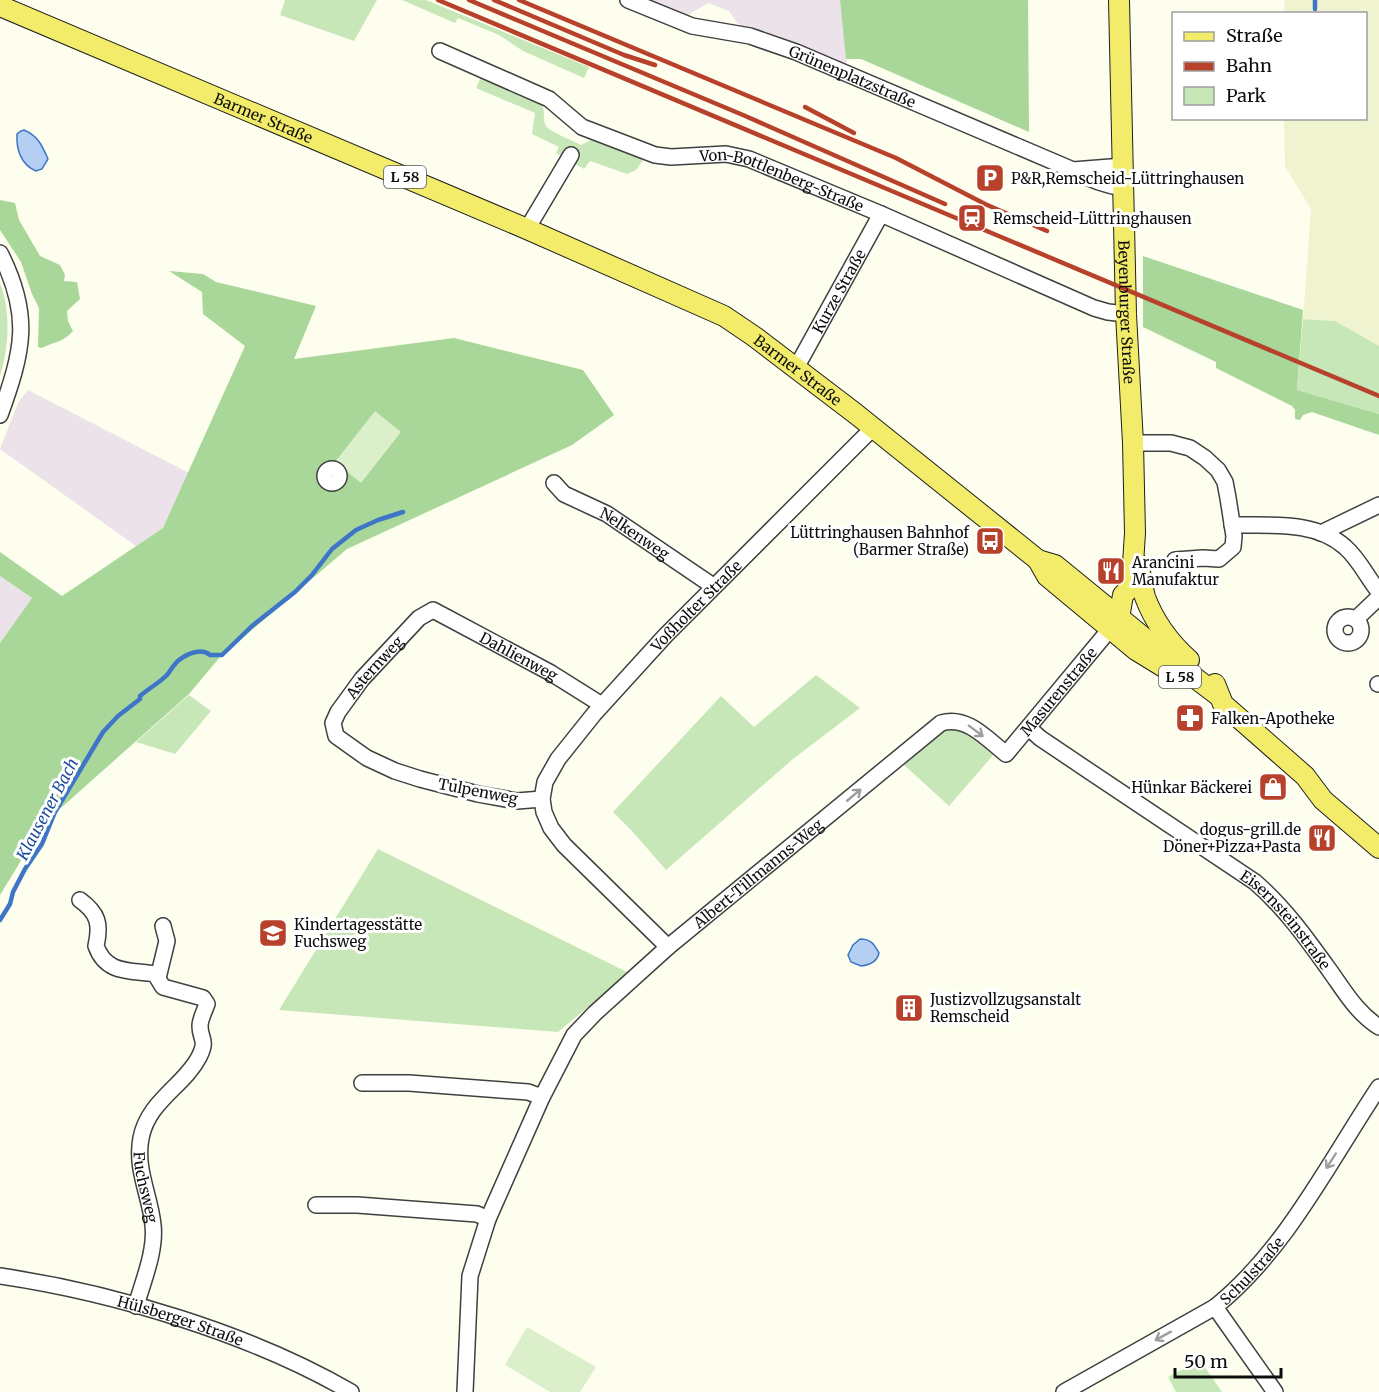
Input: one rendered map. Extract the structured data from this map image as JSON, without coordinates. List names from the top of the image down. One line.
{"streets":{"main road":["Barmer Straße","L 58","Beyenburger Straße"],"street":["Grünenplatzstraße","Von-Bottlenberg-Straße","Kurze Straße","Nelkenweg","Voßholter Straße","Dahlienweg","Asternweg","Masurenstraße","Tulpenweg","Albert-Tillmanns-Weg","Eisernsteinstraße","Fuchsweg","Schulstraße","Hülsberger Straße"]},"crossings":[["Grünenplatzstraße","Beyenburger Straße"],["Barmer Straße","Kurze Straße"],["Barmer Straße","Voßholter Straße"],["Barmer Straße","Masurenstraße"],["Von-Bottlenberg-Straße","Kurze Straße"],["Von-Bottlenberg-Straße","Beyenburger Straße"],["Nelkenweg","Voßholter Straße"],["Voßholter Straße","Dahlienweg"],["Voßholter Straße","Tulpenweg"],["Dahlienweg","Asternweg"],["Asternweg","Tulpenweg"],["Masurenstraße","Albert-Tillmanns-Weg"],["Masurenstraße","Eisernsteinstraße"],["Fuchsweg","Hülsberger Straße"]],"one_way":["Albert-Tillmanns-Weg","Schulstraße"],"water":["Klausener Bach"],"places":{"parking":["P&R,Remscheid-Lüttringhausen"],"station":["Remscheid-Lüttringhausen"],"bus stop":["Lüttringhausen Bahnhof (Barmer Straße)"],"restaurant":["Arancini Manufaktur","dogus-grill.de Döner+Pizza+Pasta"],"pharmacy":["Falken-Apotheke"],"shop":["Hünkar Bäckerei"],"school or university":["Kindertagesstätte Fuchsweg"],"building":["Justizvollzugsanstalt Remscheid"]},"legend":["Straße","Bahn","Park"],"scale_bar":"50 m"}
